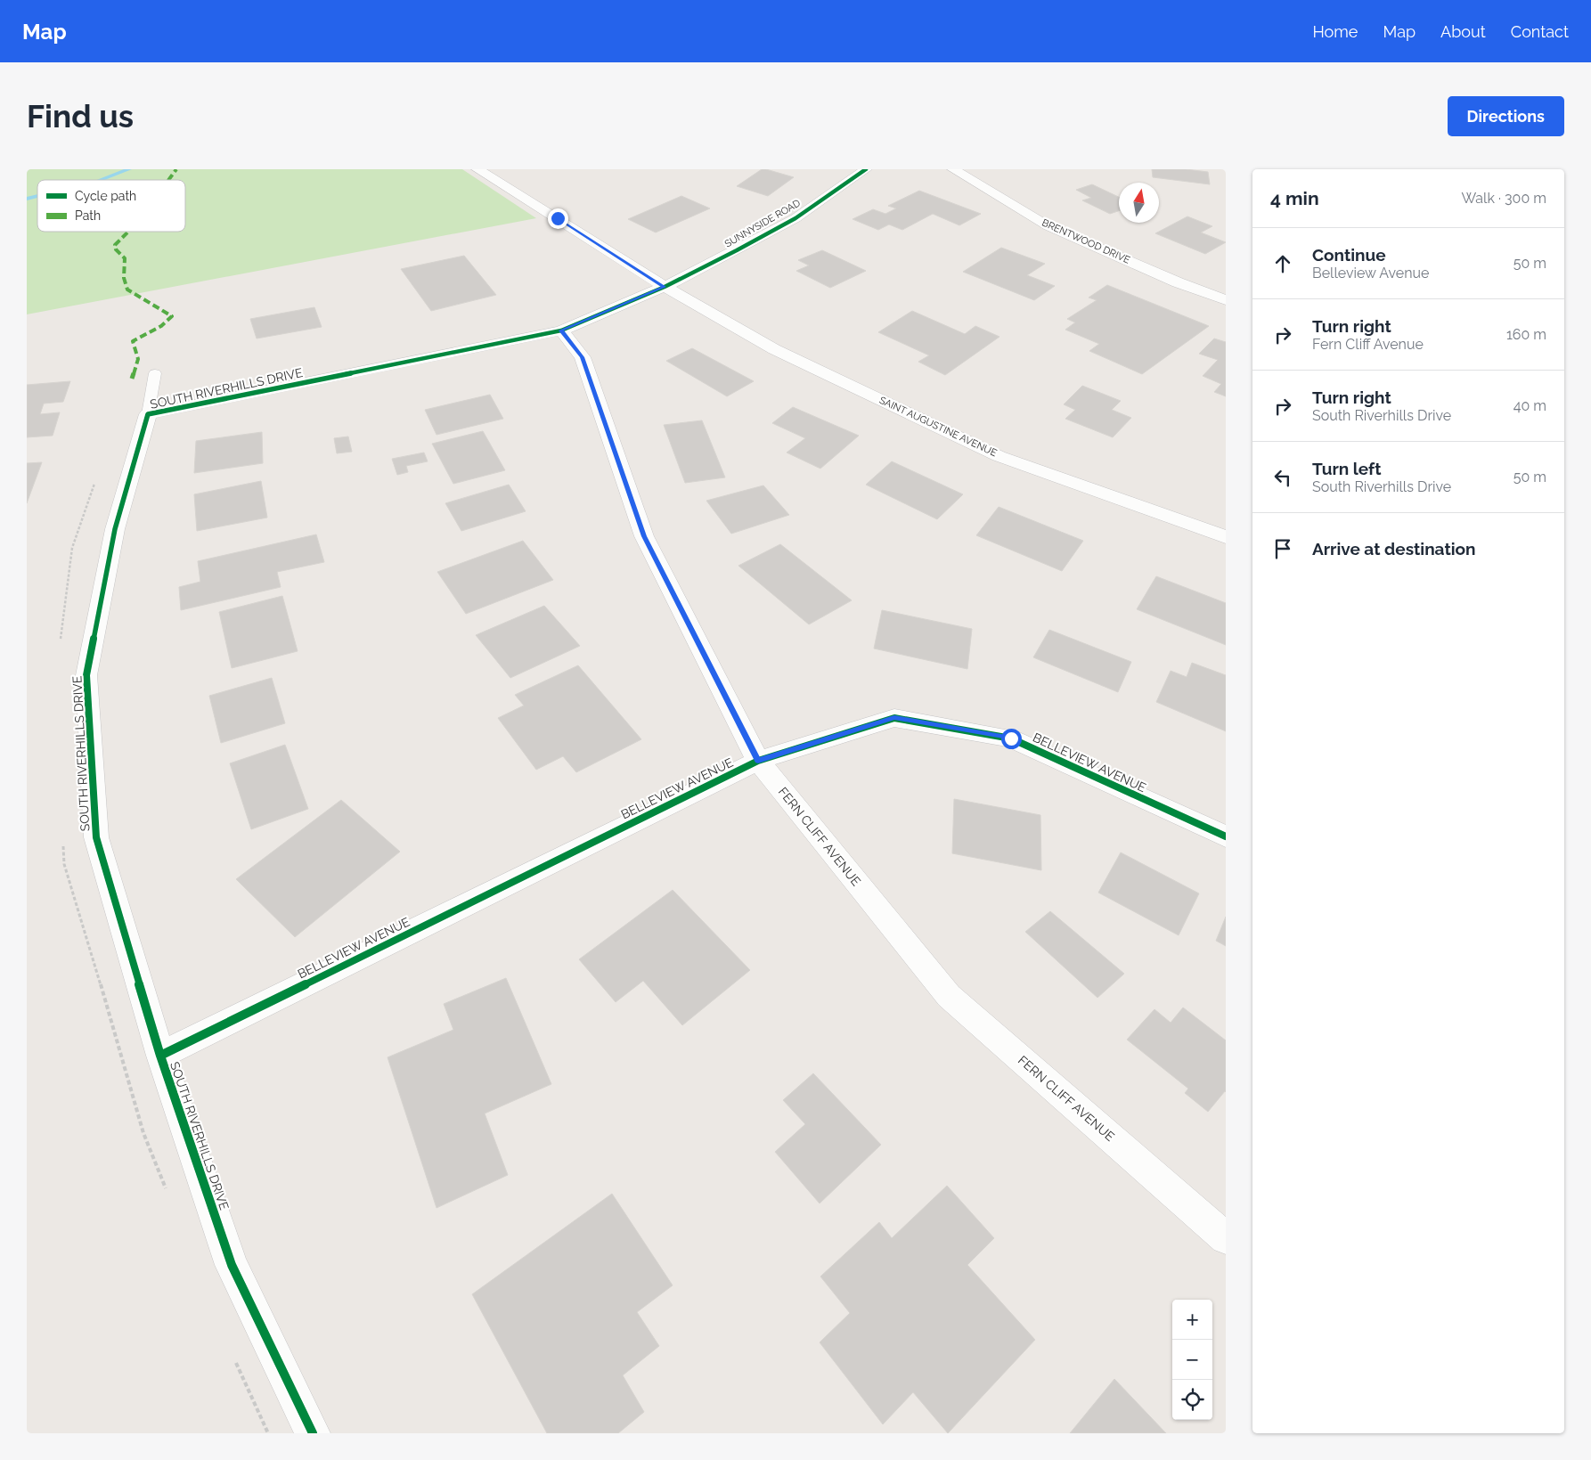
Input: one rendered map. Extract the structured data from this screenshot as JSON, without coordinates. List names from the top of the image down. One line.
{"streets":{"street":["SUNNYSIDE ROAD","BRENTWOOD DRIVE","SOUTH RIVERHILLS DRIVE","SAINT AUGUSTINE AVENUE","BELLEVIEW AVENUE","FERN CLIFF AVENUE"]},"crossings":[["SUNNYSIDE ROAD","SOUTH RIVERHILLS DRIVE"],["SUNNYSIDE ROAD","SAINT AUGUSTINE AVENUE"],["SOUTH RIVERHILLS DRIVE","SAINT AUGUSTINE AVENUE"],["SOUTH RIVERHILLS DRIVE","BELLEVIEW AVENUE"],["SOUTH RIVERHILLS DRIVE","FERN CLIFF AVENUE"],["BELLEVIEW AVENUE","FERN CLIFF AVENUE"]],"legend":["Cycle path","Path"],"north":"top","page":{"header":"Map","nav":["Home","Map","About","Contact"],"buttons":"Directions","title":"Find us","heading":["4 min","Walk · 300 m"],"list":[["Continue","Belleview Avenue","50 m"],["Turn right","Fern Cliff Avenue","160 m"],["Turn right","South Riverhills Drive","40 m"],["Turn left","South Riverhills Drive","50 m"],"Arrive at destination"],"map_buttons":["+","−"]}}
